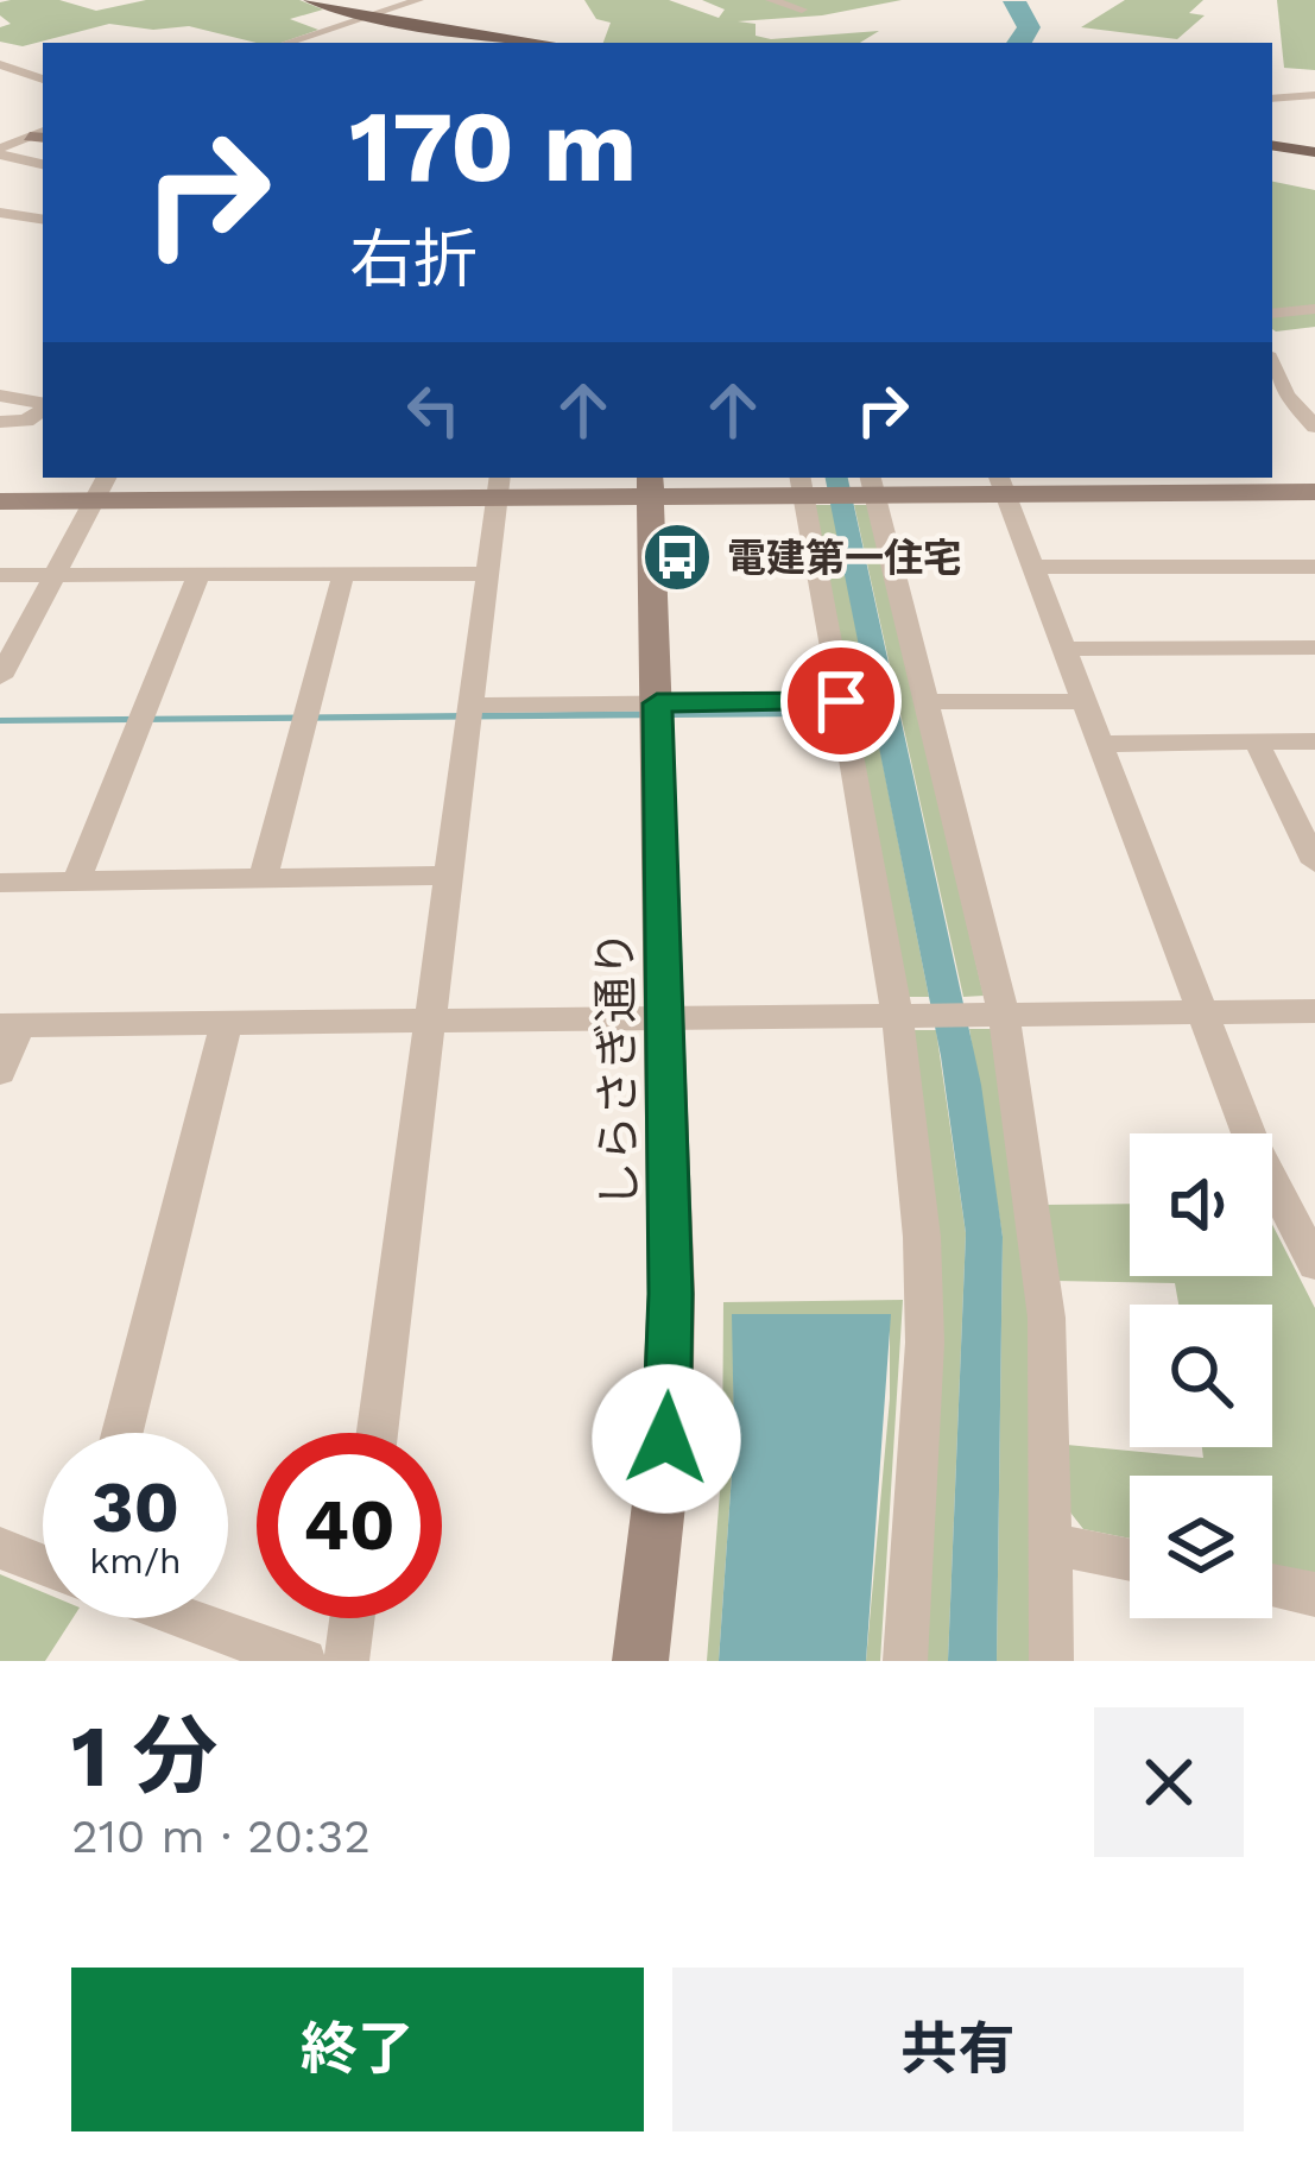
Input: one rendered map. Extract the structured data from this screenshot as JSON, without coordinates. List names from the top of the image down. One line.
{"streets":{"street":["しらさぎ通り"]},"places":{"bus stop":["電建第一住宅"]},"page":{"turn":["170 m","右折"],"speed":"30 km/h","limit":"40","heading":["1 分","210 m · 20:32"],"buttons":["終了","共有"]}}
